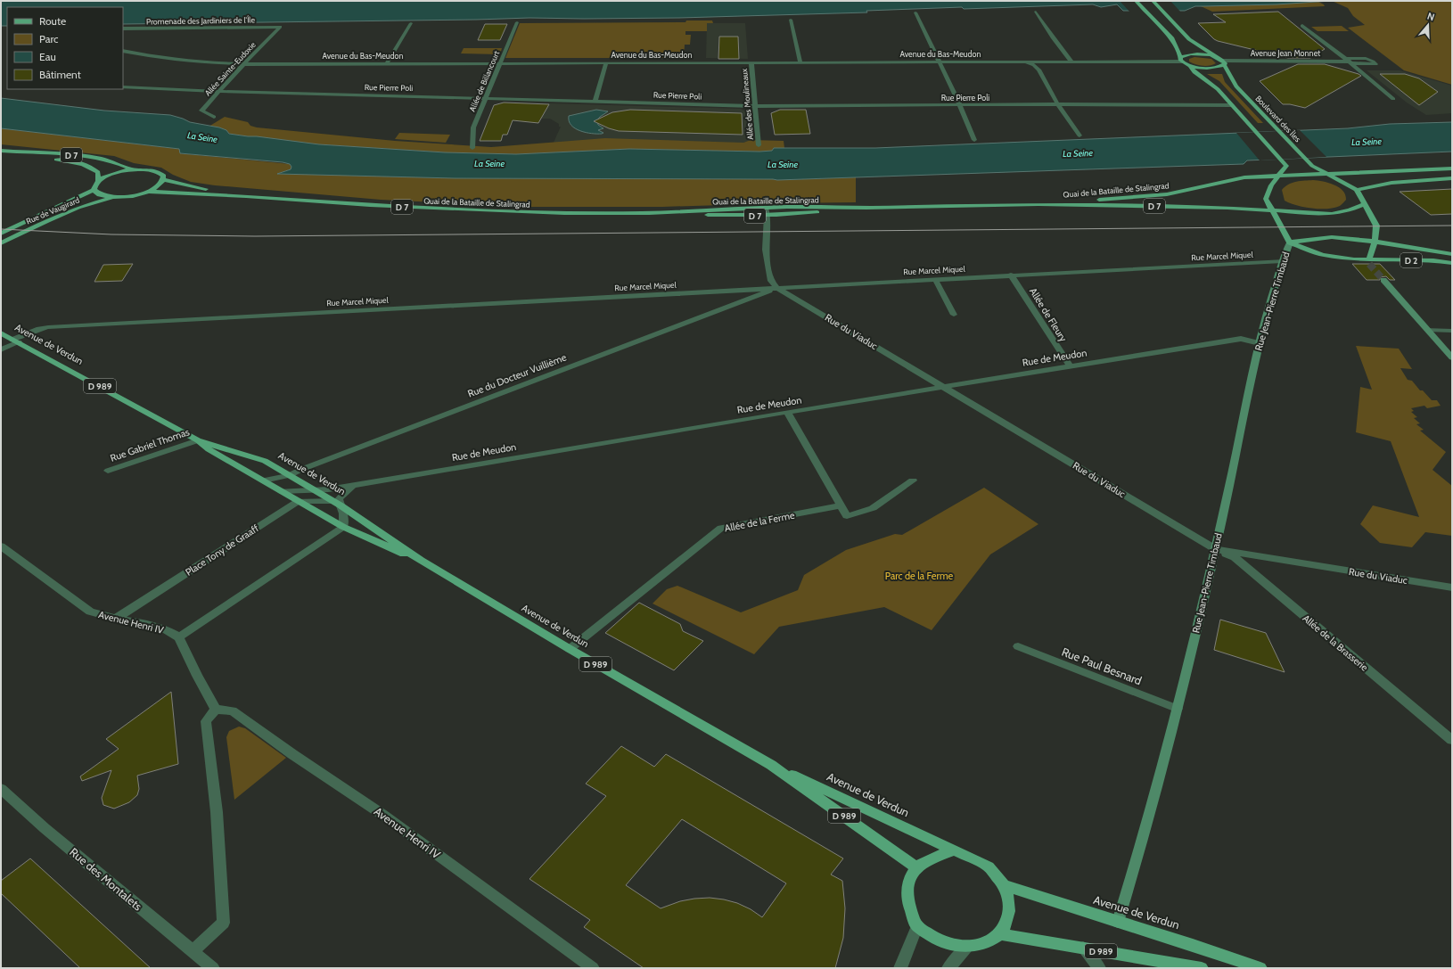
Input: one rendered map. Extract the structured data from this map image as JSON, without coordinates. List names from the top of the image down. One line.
{"streets":{"main road":["Boulevard des Îles","D 7","Quai de la Bataille de Stalingrad","Rue de Vaugirard","D 2","Rue Jean-Pierre Timbaud","Avenue de Verdun","D 989"],"street":["Promenade des Jardiniers de l'Île","Avenue Jean Monnet","Avenue du Bas-Meudon","Allée Sainte-Eudoxie","Allée de Billancourt","Rue Pierre Poli","Allée des Moulineaux","Rue Marcel Miquel","Allée de Fleury","Rue du Viaduc","Rue de Meudon","Rue du Docteur Vuillième","Rue Gabriel Thomas","Allée de la Ferme","Place Tony de Graaff","Avenue Henri IV","Allée de la Brasserie","Rue Paul Besnard","Rue des Montalets"]},"crossings":[["Promenade des Jardiniers de l'Île","Allée Sainte-Eudoxie"],["Avenue Jean Monnet","Boulevard des Îles"],["Avenue du Bas-Meudon","Allée Sainte-Eudoxie"],["Avenue du Bas-Meudon","Allée de Billancourt"],["Avenue du Bas-Meudon","Allée des Moulineaux"],["Allée Sainte-Eudoxie","Rue Pierre Poli"],["Allée de Billancourt","Rue Pierre Poli"],["Rue Pierre Poli","Allée des Moulineaux"],["Boulevard des Îles","Quai de la Bataille de Stalingrad"],["Rue Marcel Miquel","Rue Jean-Pierre Timbaud"],["Rue Marcel Miquel","Allée de Fleury"],["Rue Marcel Miquel","Rue du Viaduc"],["Rue Marcel Miquel","Avenue de Verdun"],["Rue Marcel Miquel","Rue du Docteur Vuillième"],["Rue Jean-Pierre Timbaud","Rue du Viaduc"],["Rue Jean-Pierre Timbaud","Avenue de Verdun"],["Rue Jean-Pierre Timbaud","Rue de Meudon"],["Rue Jean-Pierre Timbaud","Allée de la Brasserie"],["Rue Jean-Pierre Timbaud","Rue Paul Besnard"],["Allée de Fleury","Rue de Meudon"],["Rue du Viaduc","Rue de Meudon"],["Rue du Viaduc","Rue du Docteur Vuillième"],["Rue du Viaduc","Allée de la Brasserie"],["Avenue de Verdun","Rue de Meudon"],["Avenue de Verdun","Rue du Docteur Vuillième"],["Avenue de Verdun","D 989"],["Avenue de Verdun","Rue Gabriel Thomas"],["Avenue de Verdun","Allée de la Ferme"],["Avenue de Verdun","Place Tony de Graaff"],["Place Tony de Graaff","Avenue Henri IV"]],"water":["La Seine"],"parks":["Parc de la Ferme"],"legend":["Route","Parc","Eau","Bâtiment"],"north":"top"}
